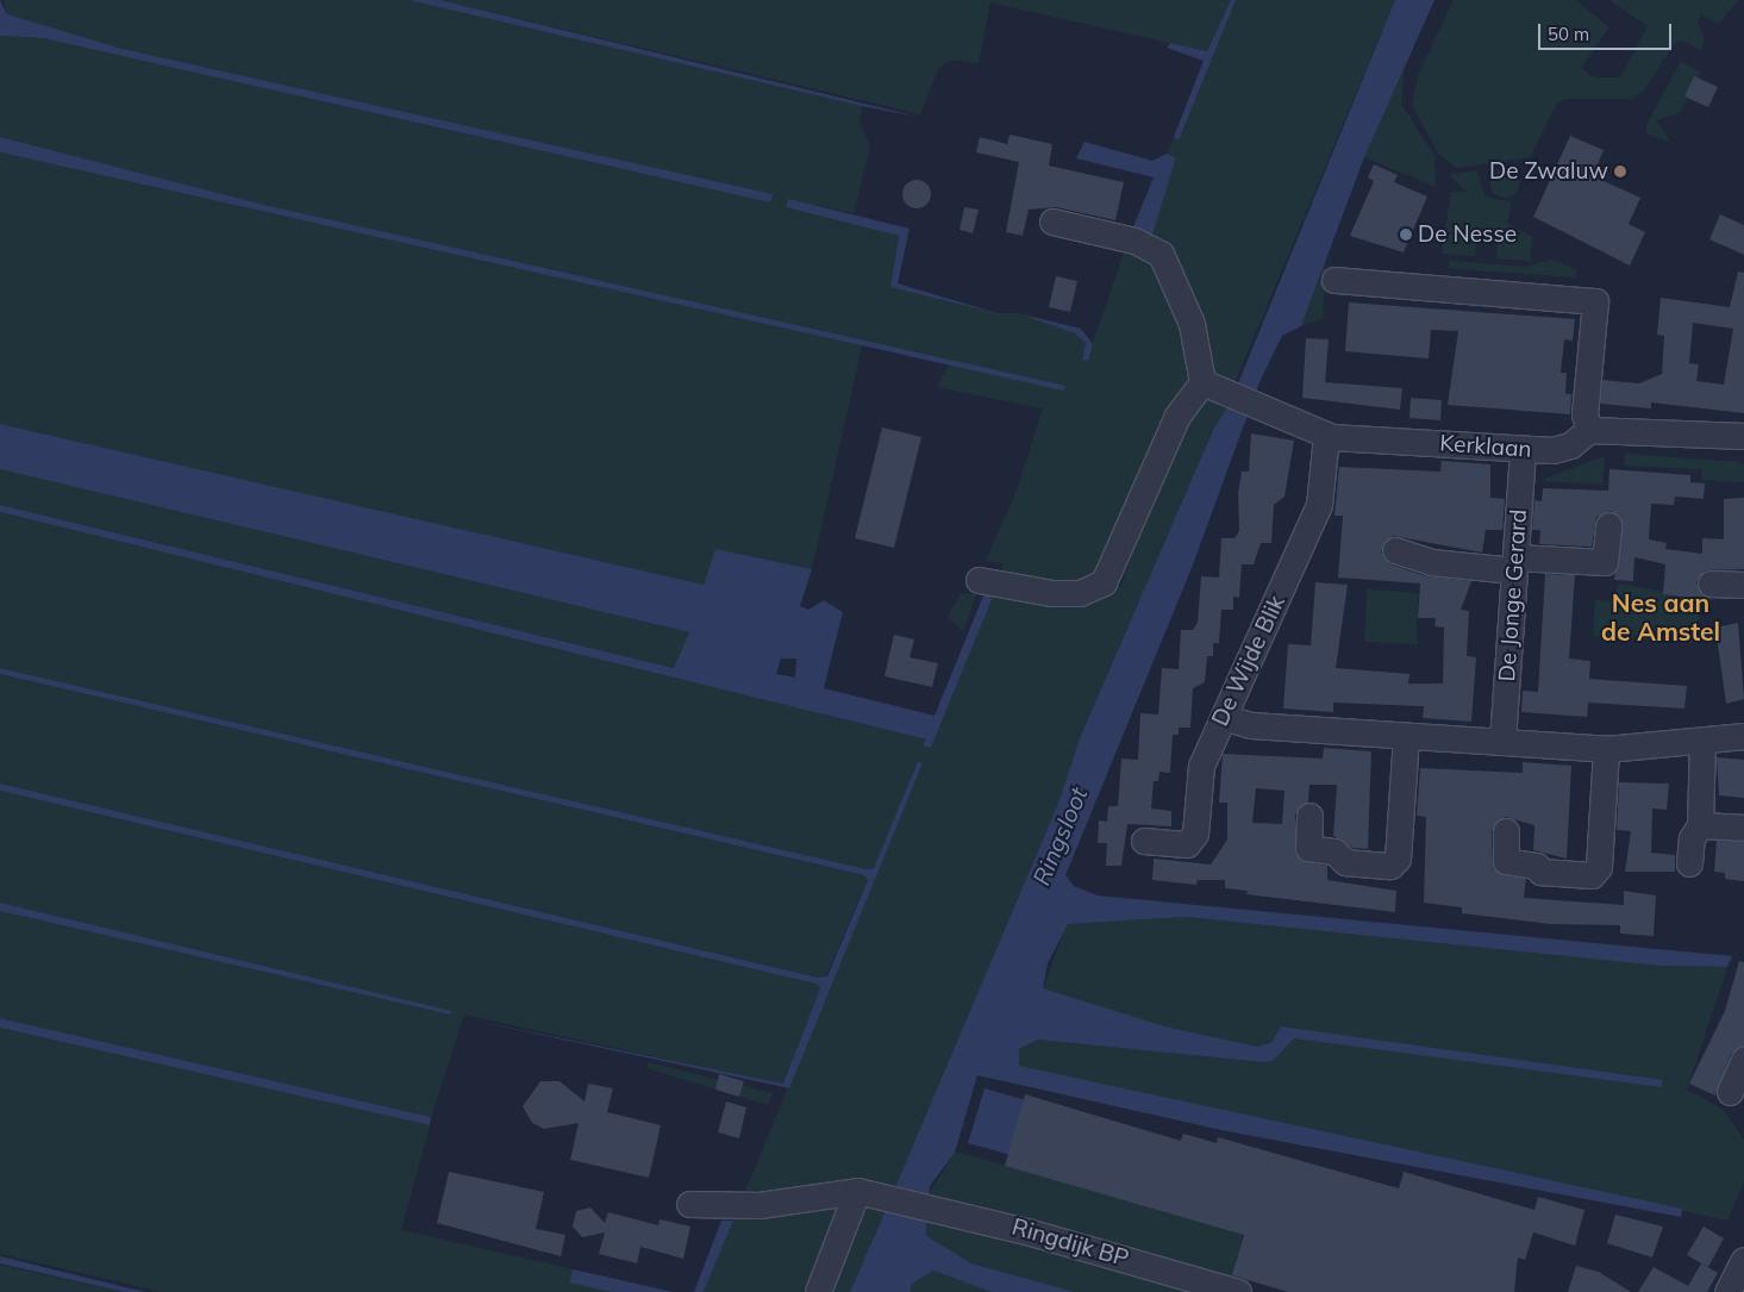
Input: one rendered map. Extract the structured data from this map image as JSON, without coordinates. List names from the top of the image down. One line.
{"streets":{"street":["Kerklaan","De Jonge Gerard","De Wijde Blik","Ringdijk BP"]},"crossings":[["Kerklaan","De Jonge Gerard"],["Kerklaan","De Wijde Blik"]],"districts":["Nes aan de Amstel"],"water":["Ringsloot"],"places":["De Zwaluw","De Nesse"],"scale_bar":"50 m"}
